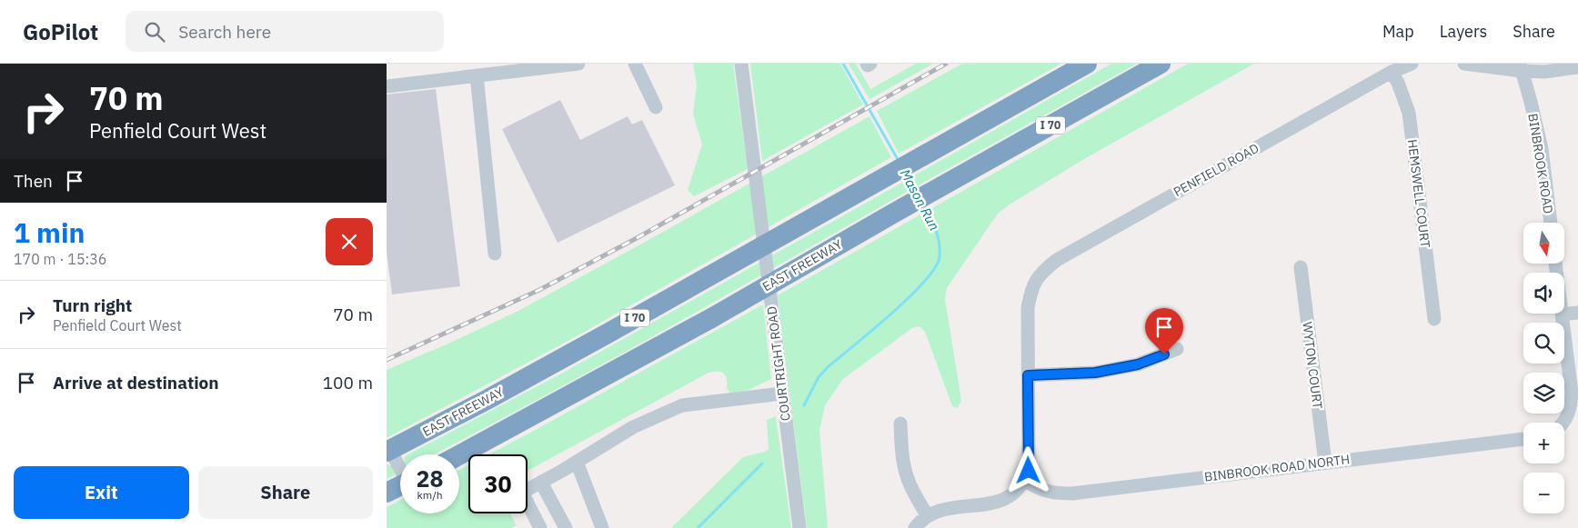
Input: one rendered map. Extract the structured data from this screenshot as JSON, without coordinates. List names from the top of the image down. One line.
{"streets":{"highway":["I 70","EAST FREEWAY"],"street":["BINBROOK ROAD","PENFIELD ROAD","HEMSWELL COURT","COURTRIGHT ROAD","WYTON COURT","BINBROOK ROAD NORTH"]},"crossings":[["PENFIELD ROAD","HEMSWELL COURT"],["WYTON COURT","BINBROOK ROAD NORTH"]],"water":["Mason Run"],"north":"bottom","page":{"header":"GoPilot","search":"Search here","nav":["Map","Layers","Share"],"turn":["70 m","Penfield Court West"],"then":"Then","heading":["1 min","170 m · 15:36"],"map_buttons":["+","−"],"list":[{"name":"Turn right","note":"Penfield Court West","value":"70 m"},{"name":"Arrive at destination","value":"100 m"}],"speed":"28 km/h","limit":"30","buttons":["Exit","Share"]}}
